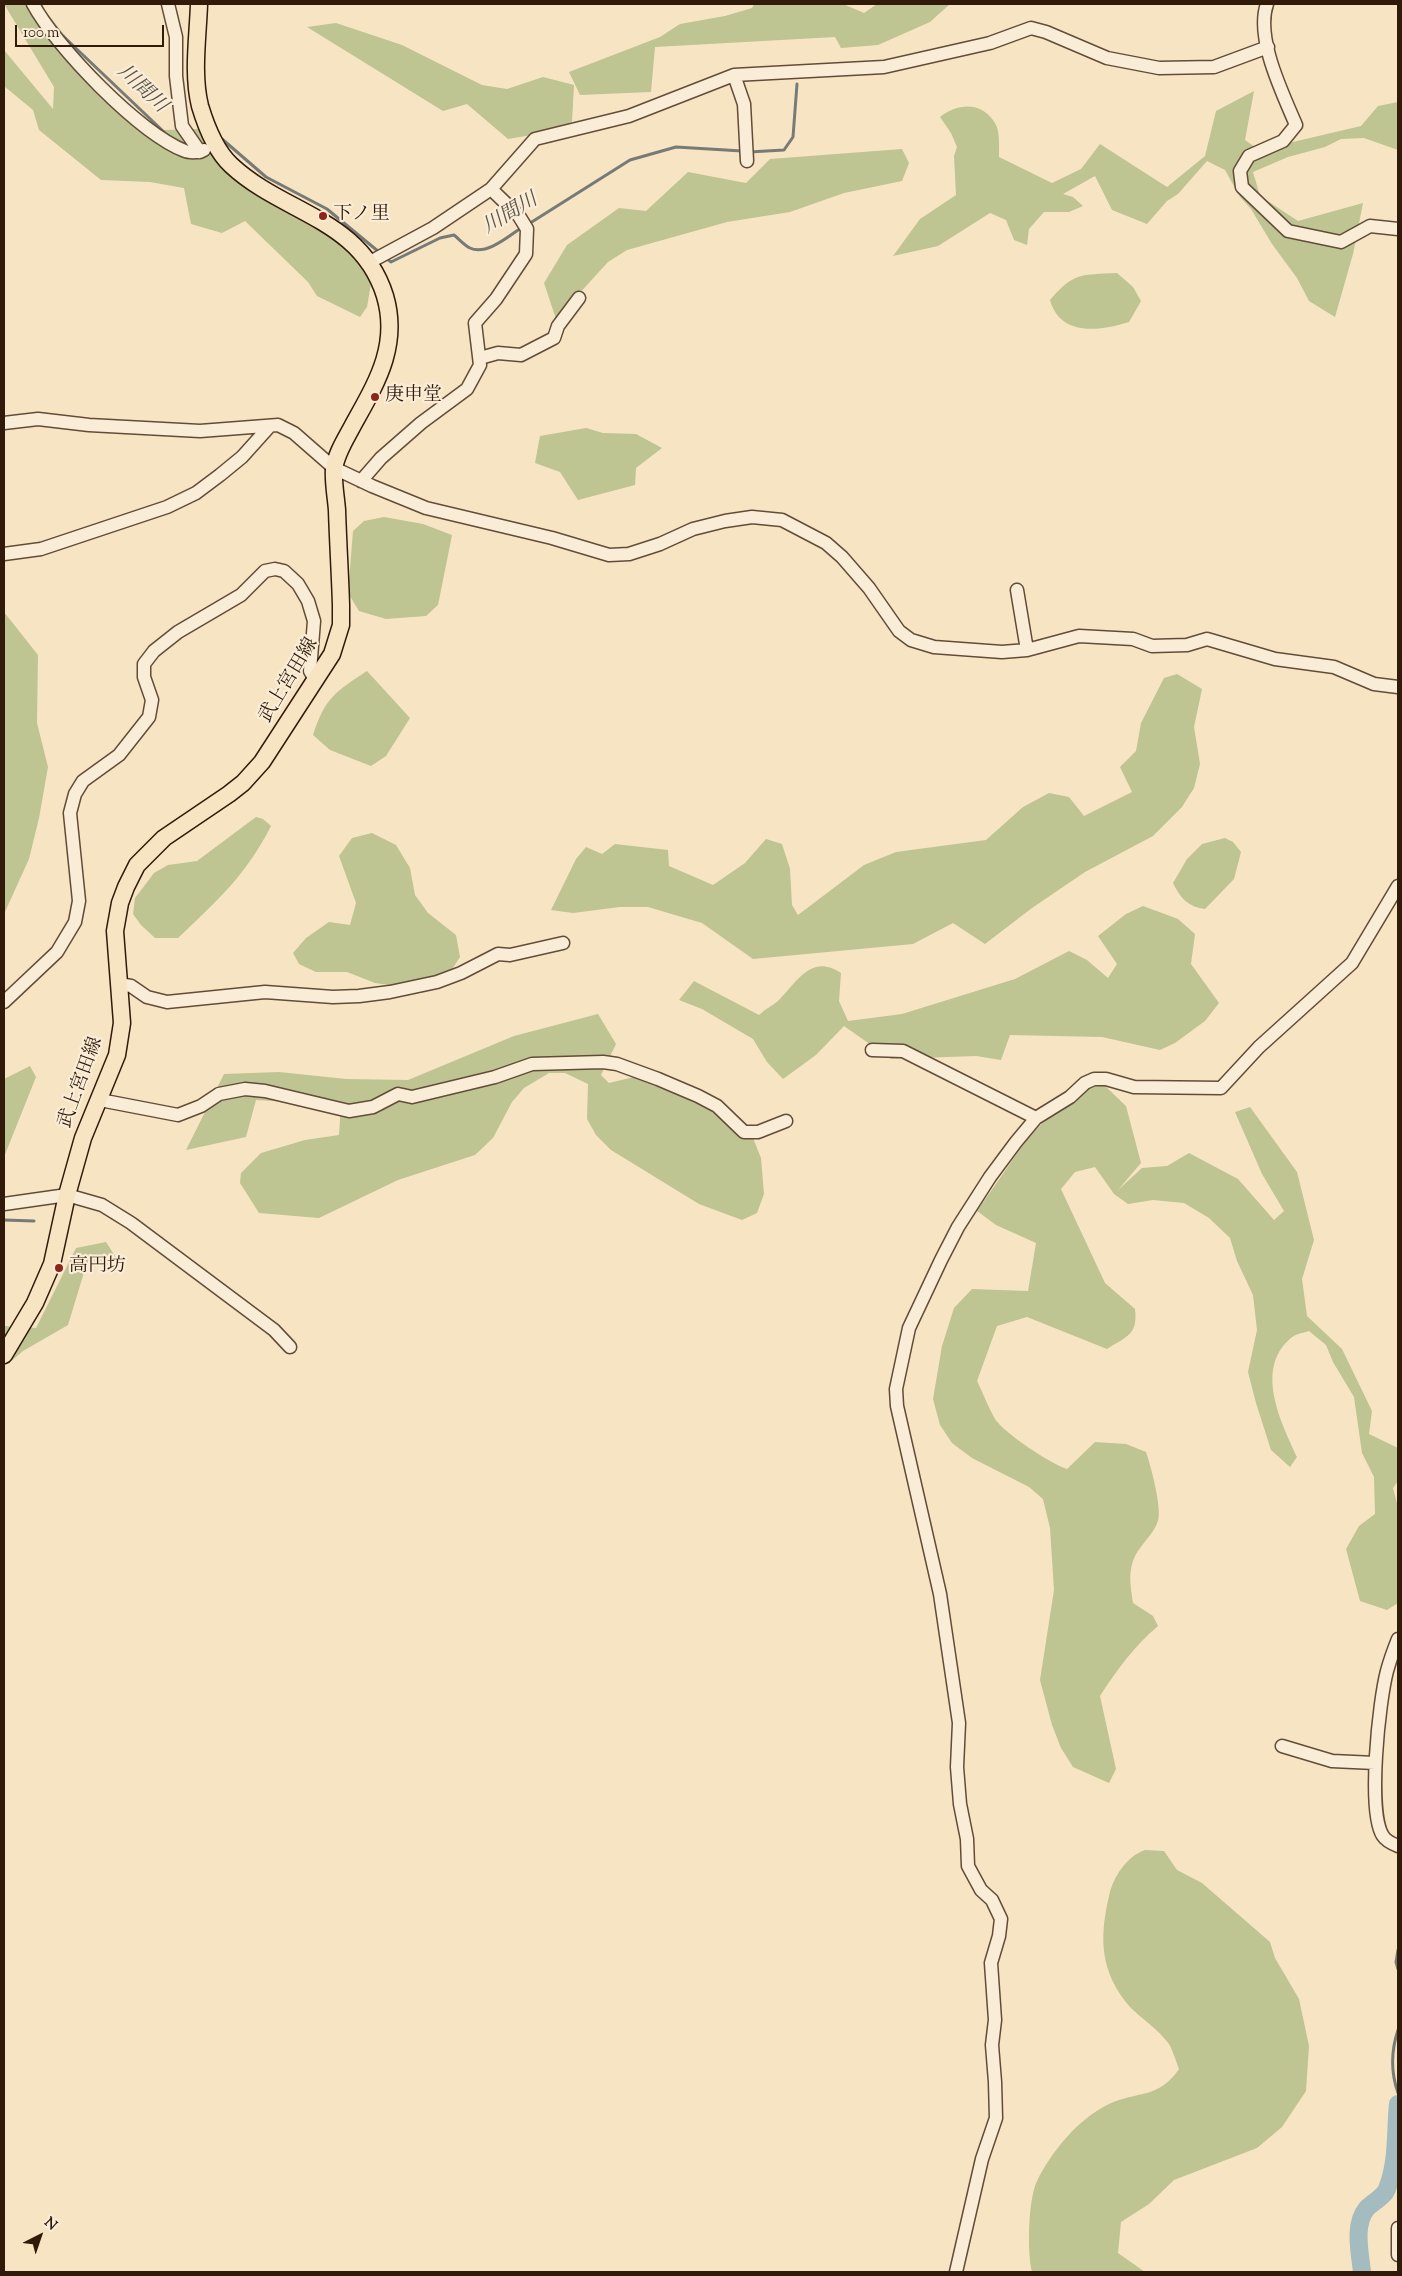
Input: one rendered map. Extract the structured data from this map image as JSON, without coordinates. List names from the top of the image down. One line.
{"streets":{"main road":["武上宮田線"]},"water":["川間川"],"places":["下ノ里","庚申堂","高円坊"],"scale_bar":"100 m","north":"top right"}
